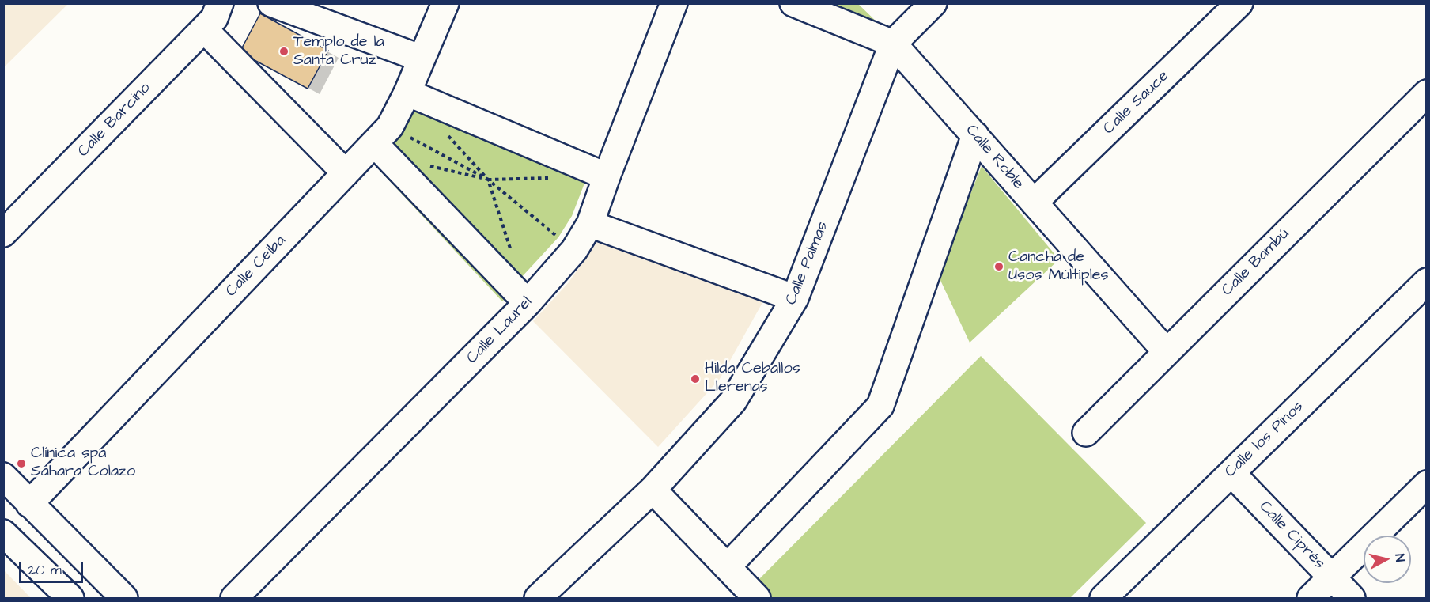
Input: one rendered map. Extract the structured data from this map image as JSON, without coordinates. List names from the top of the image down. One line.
{"streets":{"street":["Calle Sauce","Calle Barcino","Calle Roble","Calle Bambú","Calle Palmas","Calle Ceiba","Calle Laurel","Calle los Pinos","Calle Ciprés"]},"crossings":[["Calle Sauce","Calle Roble"],["Calle Roble","Calle Bambú"],["Calle Roble","Calle Palmas"],["Calle los Pinos","Calle Ciprés"]],"places":["Templo de la Santa Cruz","Cancha de Usos Múltiples","Hilda Ceballos Llerenas","Clínica spa Sahara Colazo"],"scale_bar":"20 m","north":"right"}
